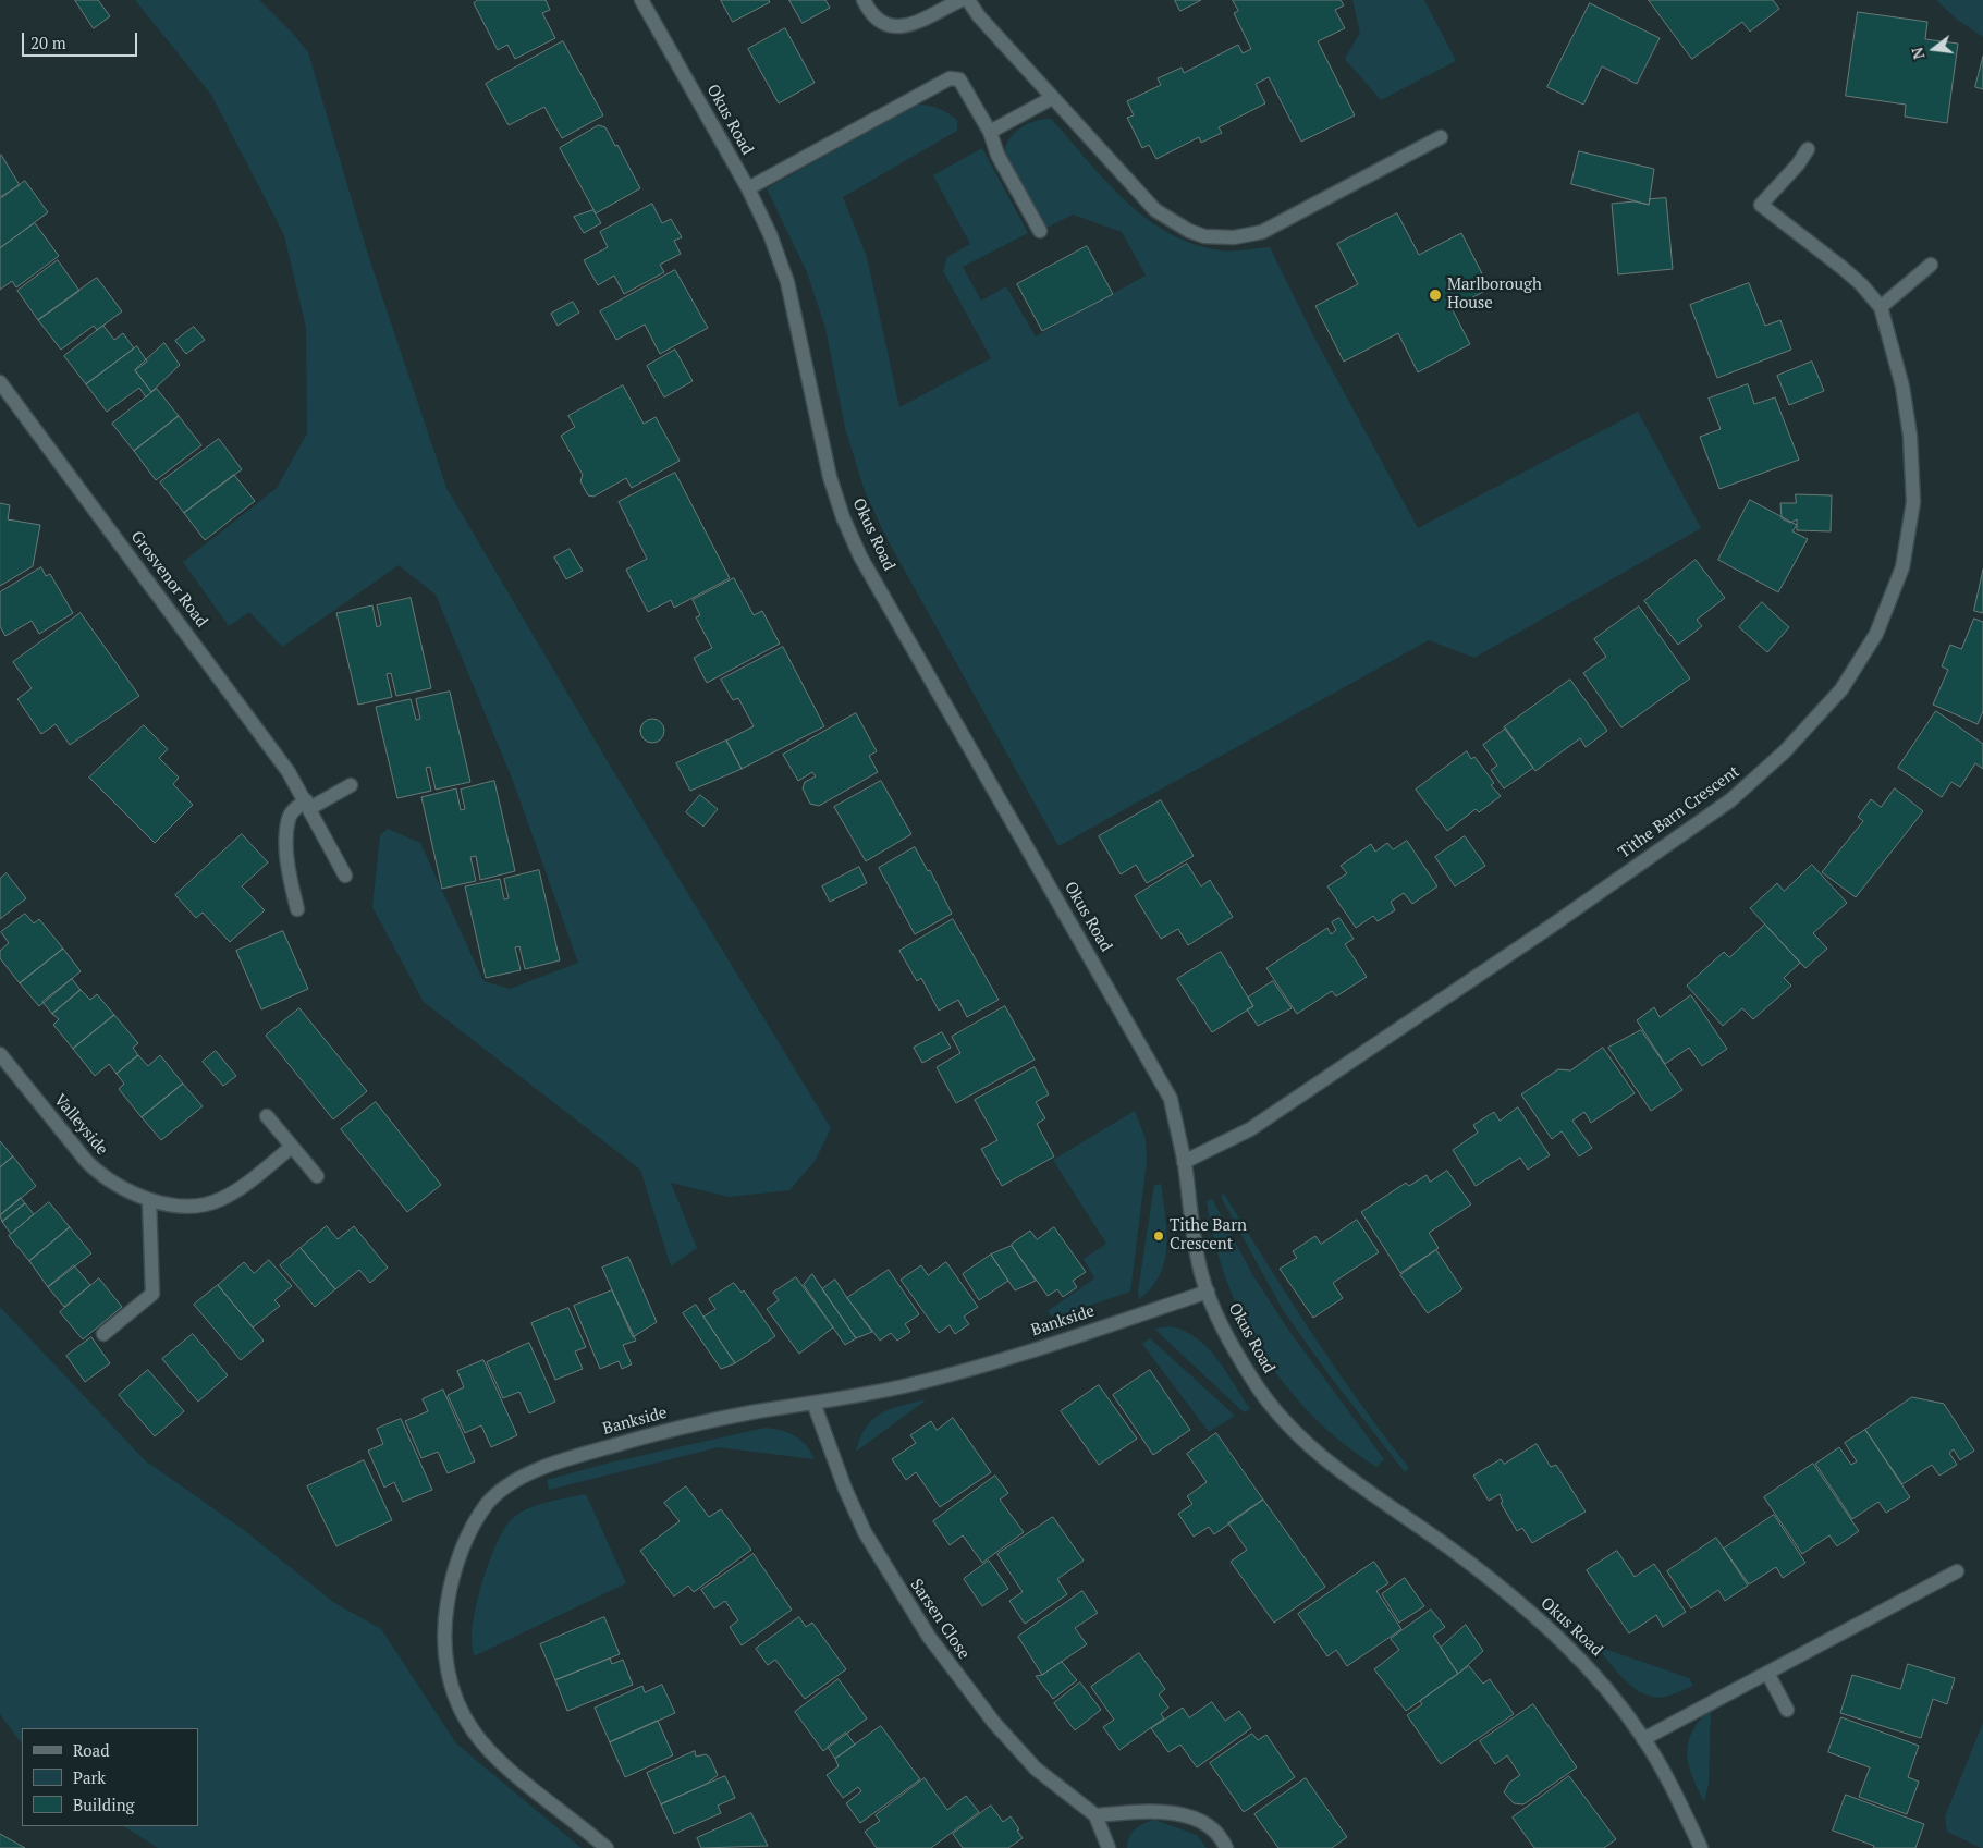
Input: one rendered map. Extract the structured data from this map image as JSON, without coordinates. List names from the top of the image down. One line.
{"streets":{"street":["Okus Road","Grosvenor Road","Tithe Barn Crescent","Valleyside","Bankside","Sarsen Close"]},"crossings":[["Okus Road","Tithe Barn Crescent"],["Okus Road","Bankside"],["Bankside","Sarsen Close"]],"places":["Marlborough House","Tithe Barn Crescent"],"legend":["Road","Park","Building"],"scale_bar":"20 m","north":"left"}
